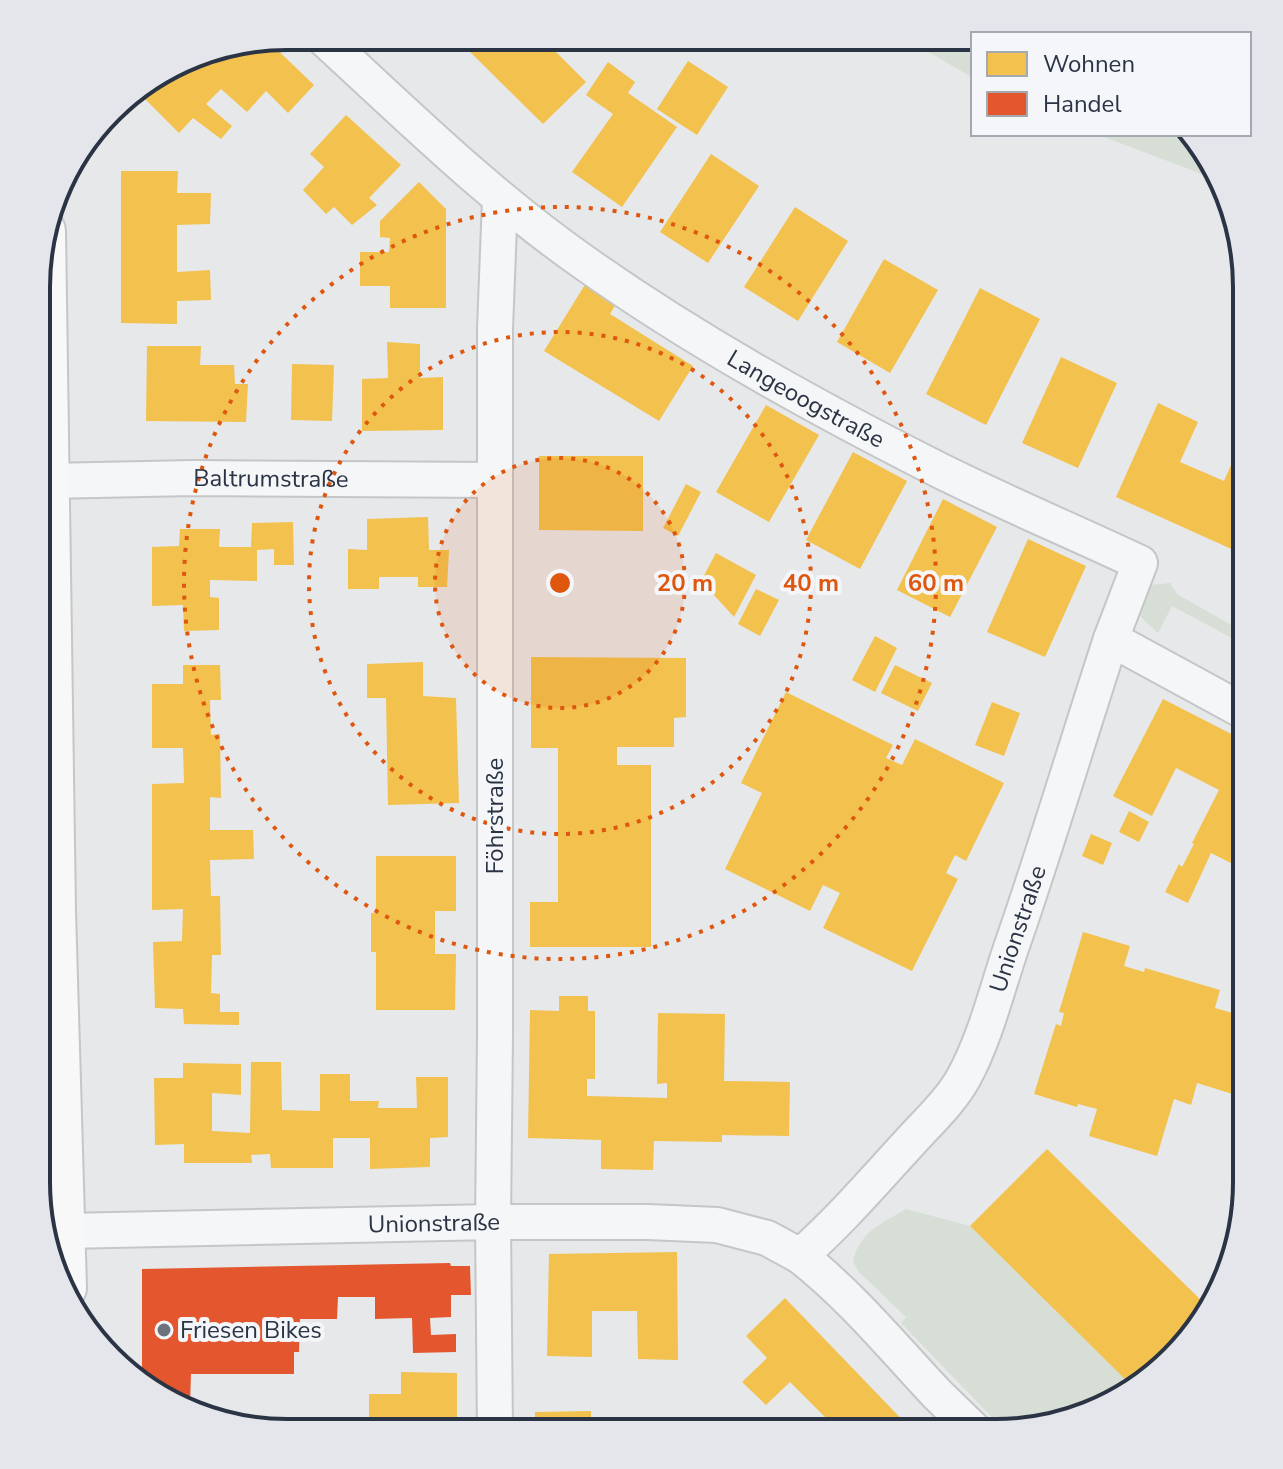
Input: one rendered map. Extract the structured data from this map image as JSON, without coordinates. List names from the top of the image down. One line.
{"streets":{"street":["Langeoogstraße","Baltrumstraße","Föhrstraße","Unionstraße"]},"crossings":[["Langeoogstraße","Föhrstraße"],["Langeoogstraße","Unionstraße"],["Baltrumstraße","Föhrstraße"],["Föhrstraße","Unionstraße"]],"places":["Friesen Bikes"],"legend":["Wohnen","Handel"],"rings":["20 m","40 m","60 m"]}
